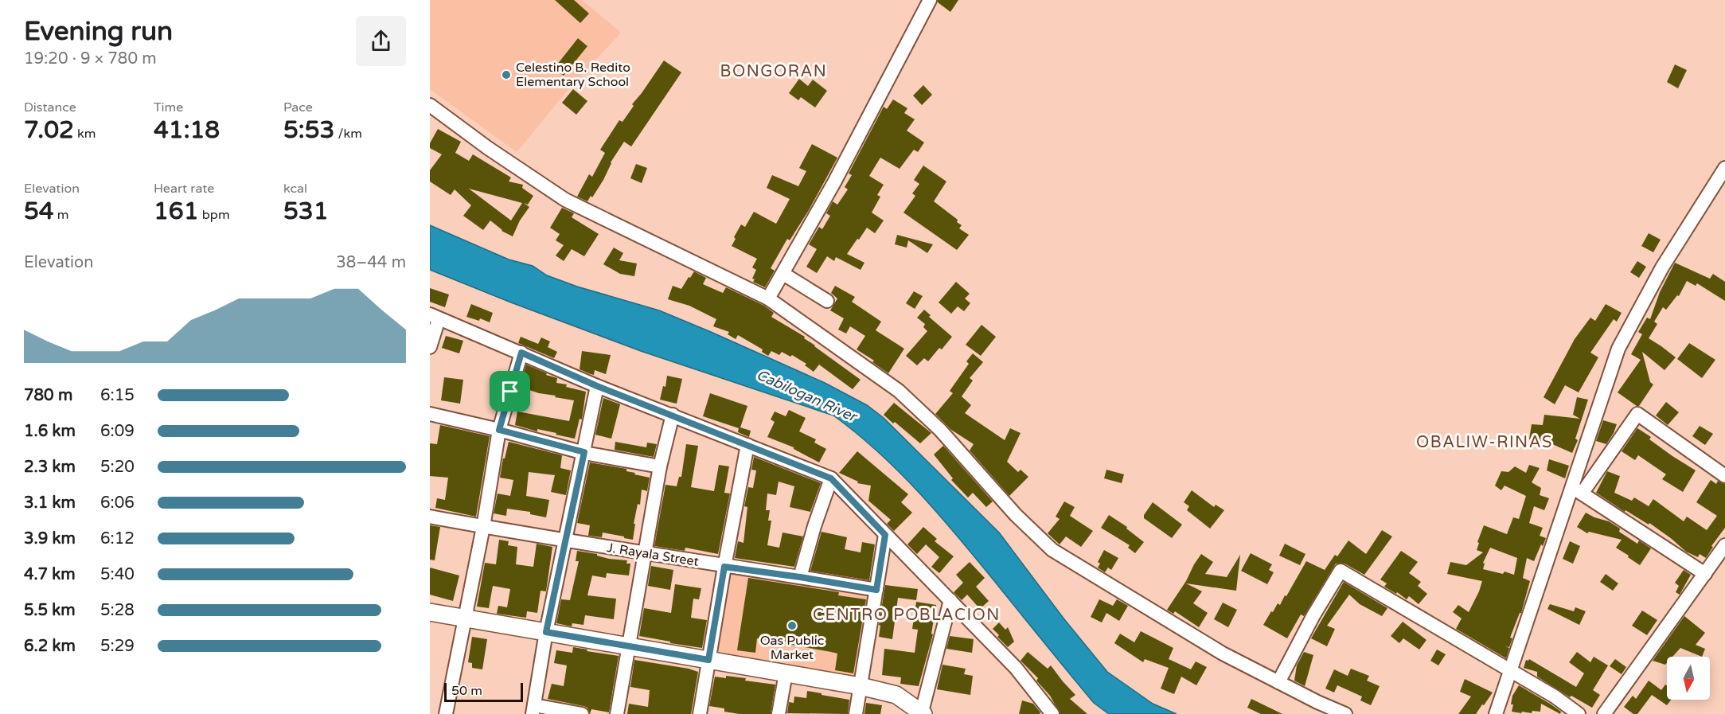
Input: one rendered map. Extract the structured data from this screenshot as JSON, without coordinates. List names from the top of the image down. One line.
{"streets":{"street":["J. Rayala Street"]},"districts":["BONGORAN","OBALIW-RINAS","CENTRO POBLACION"],"water":["Cabilogan River"],"places":["Celestino B. Redito Elementary School","Oas Public Market"],"scale_bar":"50 m","north":"bottom","page":{"heading":["Evening run","19:20 · 9 × 780 m"],"stats":[["Distance","7.02 km"],["Time","41:18"],["Pace","5:53 /km"],["Elevation","54 m"],["Heart rate","161 bpm"],["kcal","531"]],"chart":["Elevation","38–44 m"],"list":[{"name":"780 m","note":"6:15"},{"name":"1.6 km","note":"6:09"},{"name":"2.3 km","note":"5:20"},{"name":"3.1 km","note":"6:06"},{"name":"3.9 km","note":"6:12"},{"name":"4.7 km","note":"5:40"},{"name":"5.5 km","note":"5:28"},{"name":"6.2 km","note":"5:29"}],"scale":"50 m"}}
